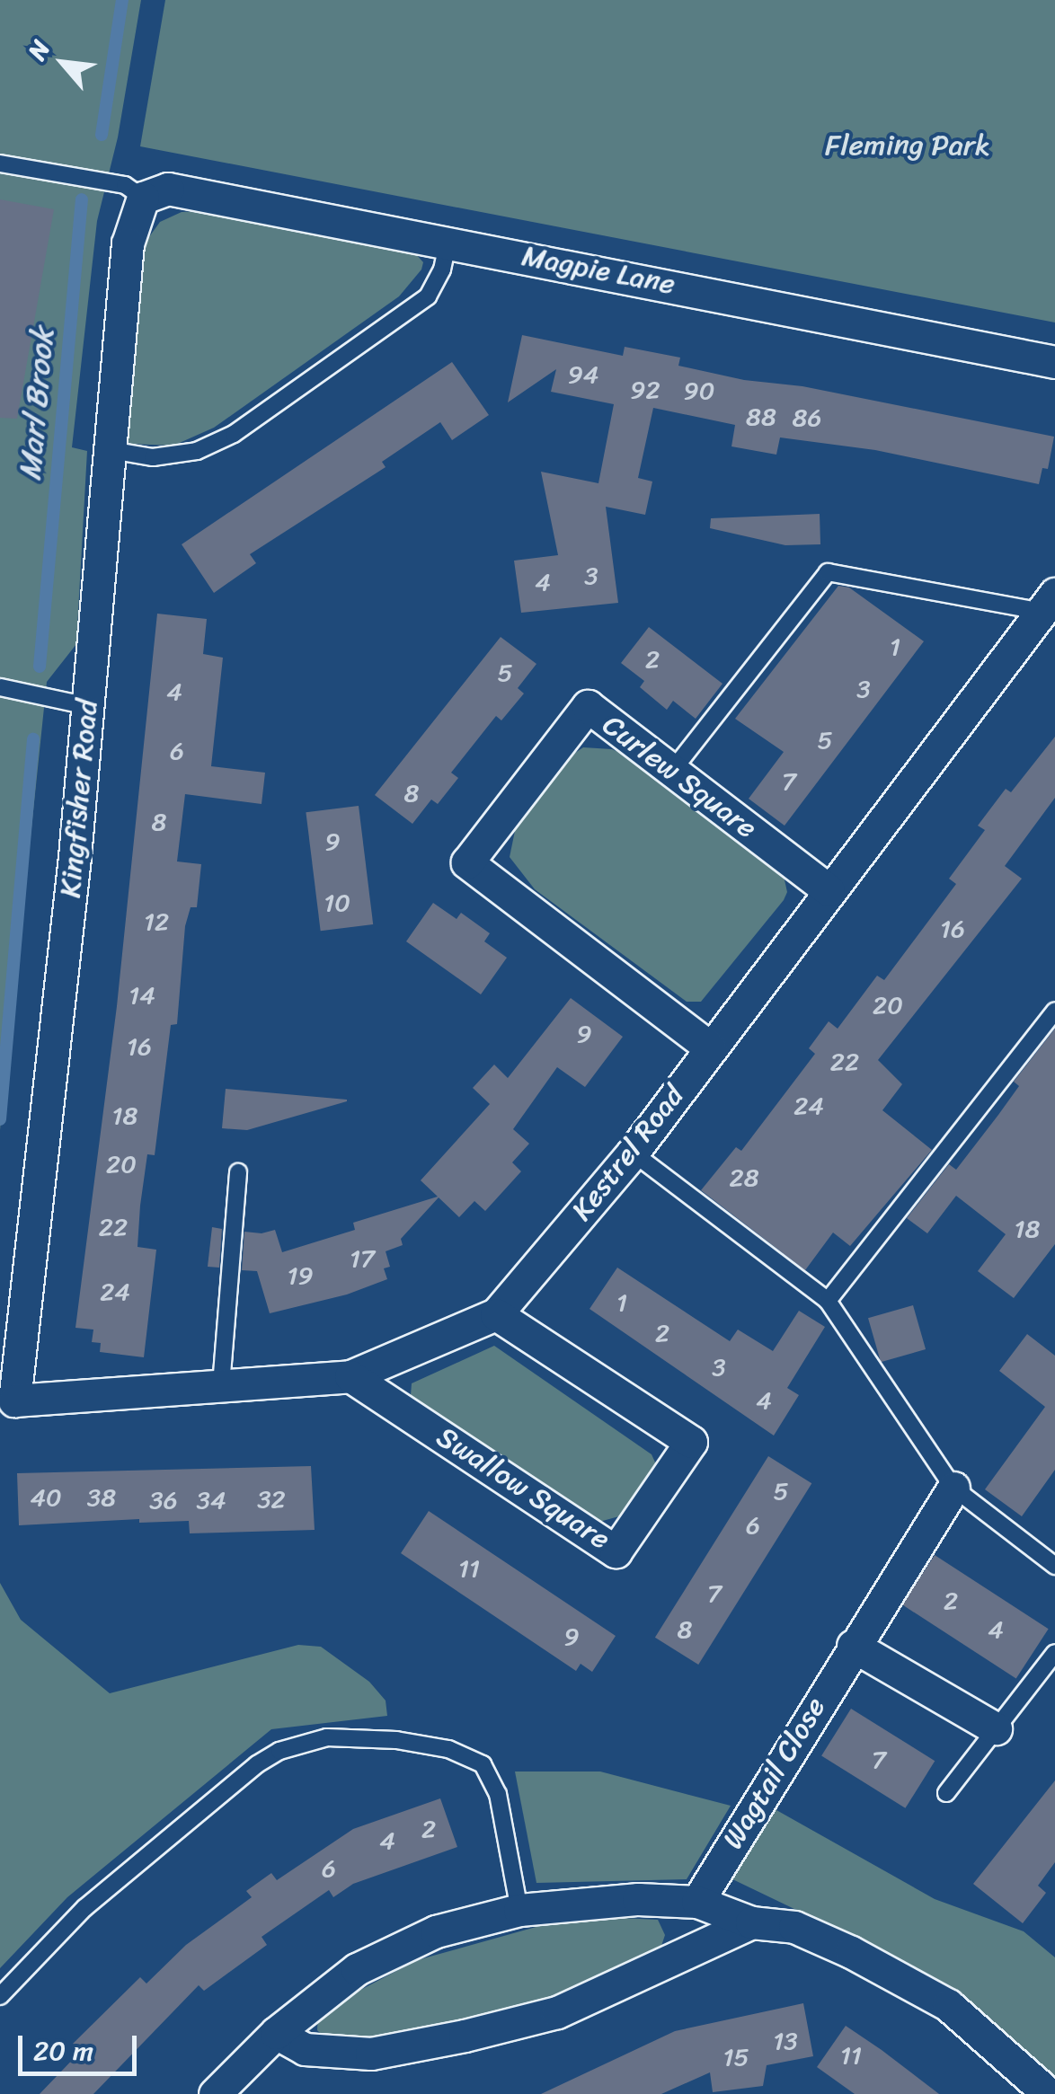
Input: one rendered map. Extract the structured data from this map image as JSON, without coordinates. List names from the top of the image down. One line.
{"streets":{"street":["Magpie Lane","Curlew Square","Kingfisher Road","Kestrel Road","Swallow Square","Wagtail Close"]},"crossings":[["Magpie Lane","Kingfisher Road"],["Curlew Square","Kestrel Road"],["Kingfisher Road","Kestrel Road"],["Kestrel Road","Swallow Square"]],"water":["Marl Brook"],"parks":["Fleming Park"],"house_numbers":["94","92","90","88","86","3","4","1","2","5","3","4","5","6","7","8","8","9","10","12","16","14","20","9","16","22","24","18","20","28","22","18","17","19","24","1","2","3","4","5","40","38","32","36","34","6","11","7","2","8","4","9","7","2","4","6","13","11","15"],"scale_bar":"20 m","north":"top left"}
